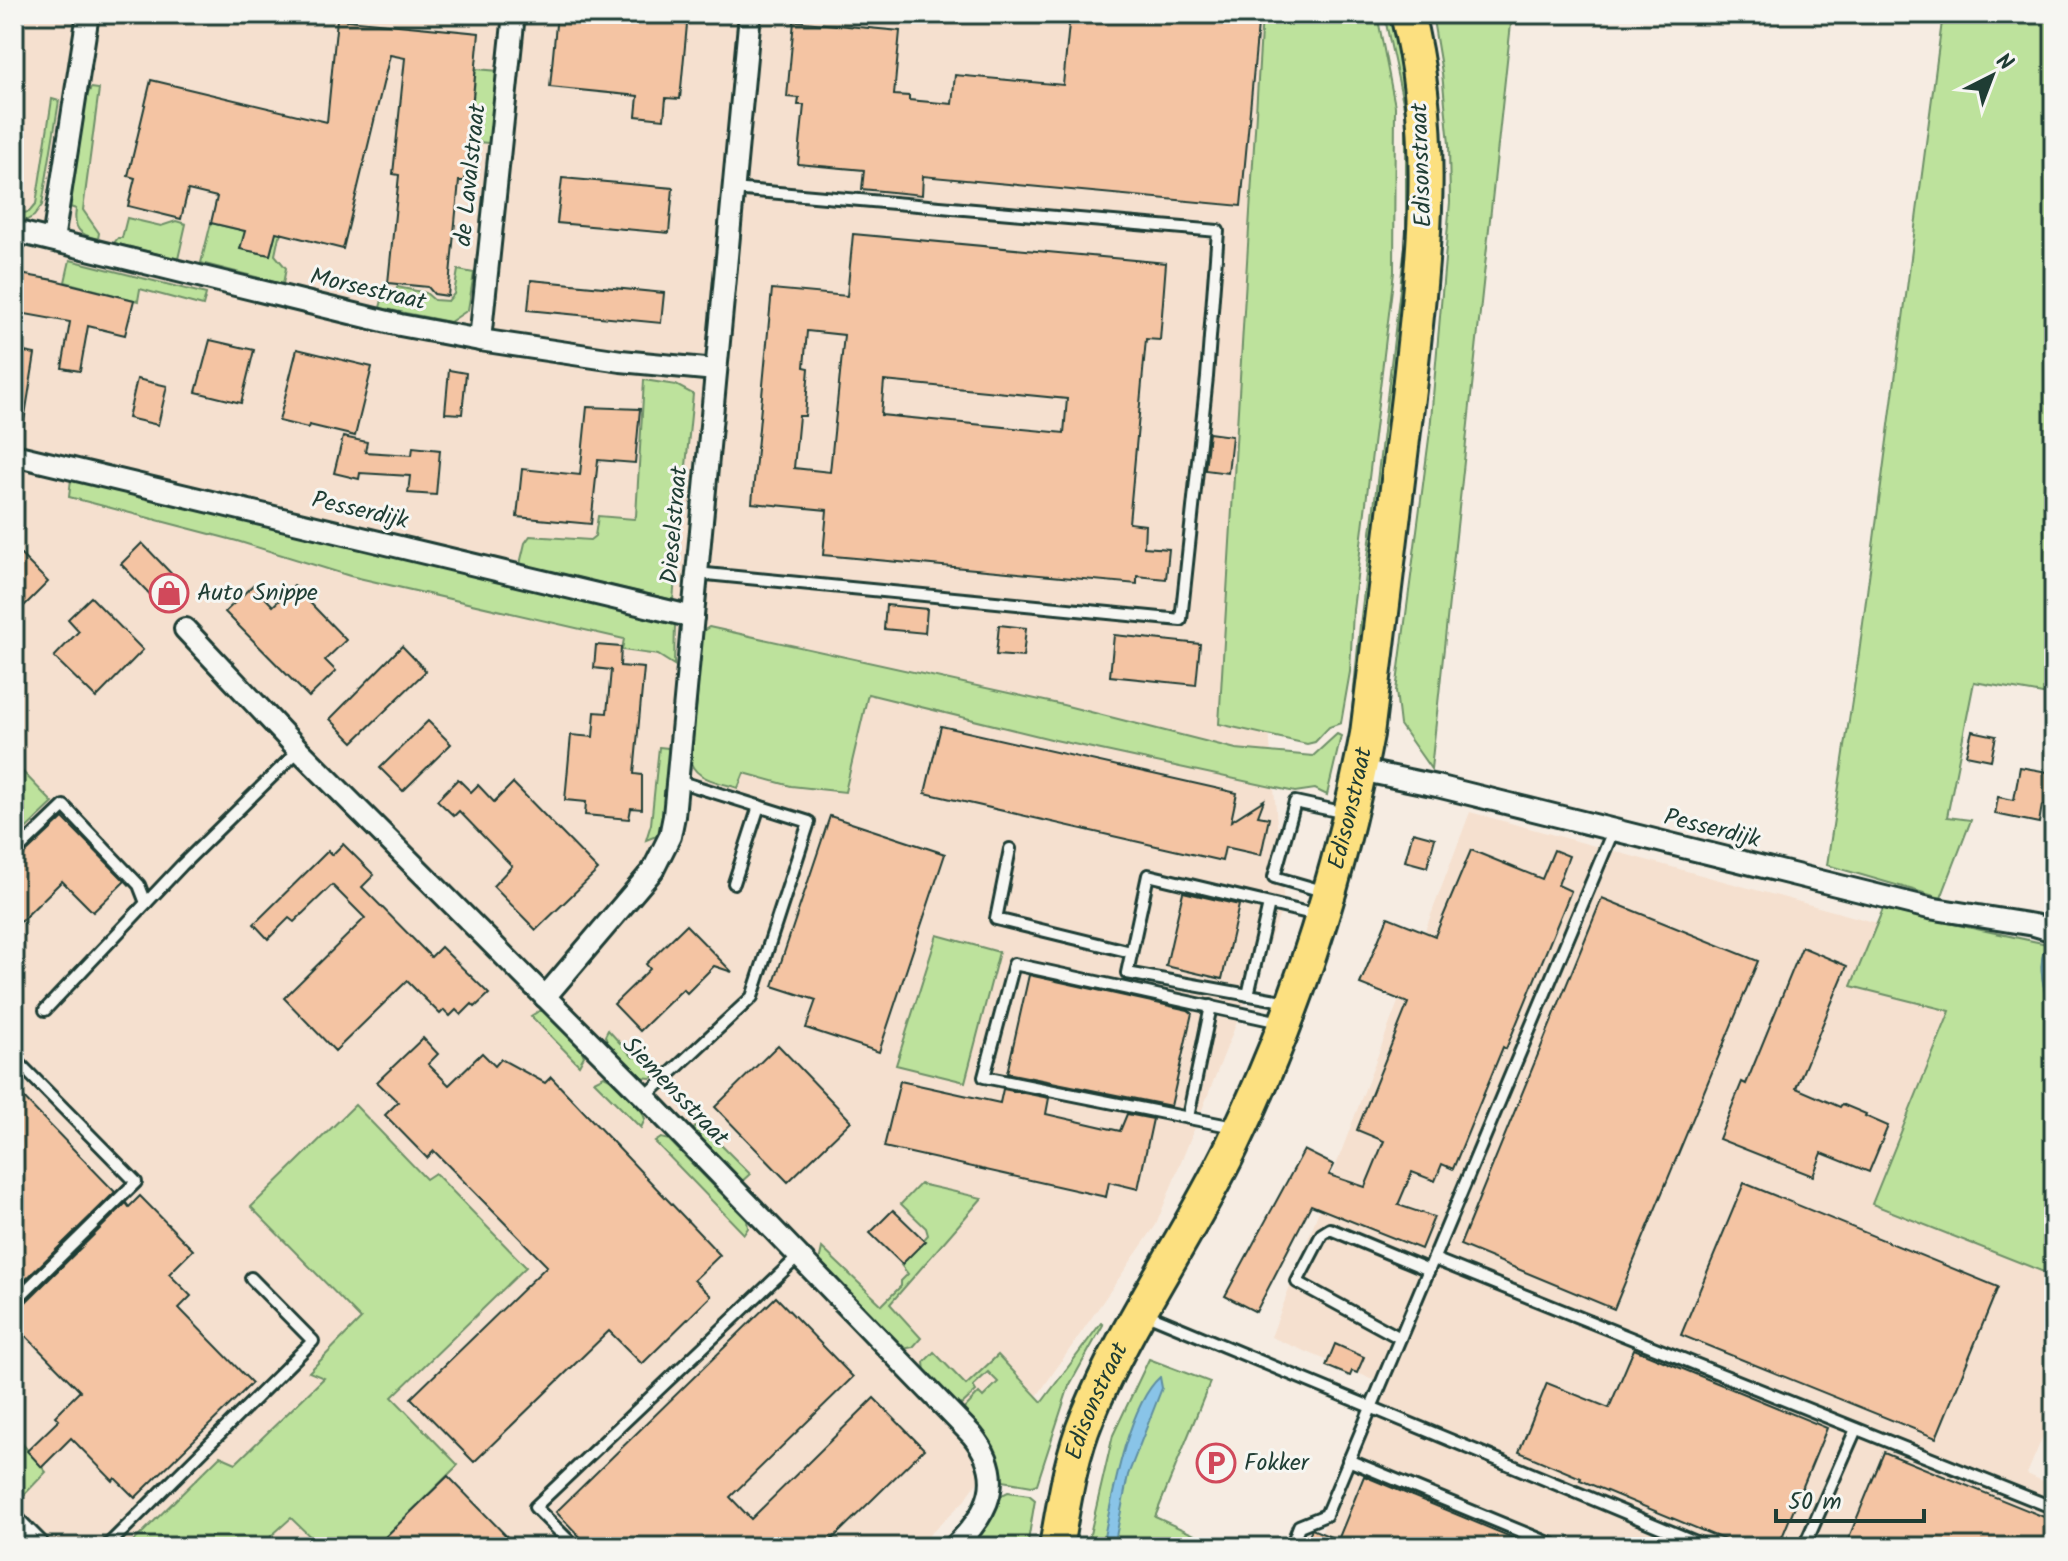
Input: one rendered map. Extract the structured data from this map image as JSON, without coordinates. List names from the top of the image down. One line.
{"streets":{"main road":["Edisonstraat"],"street":["de Lavalstraat","Morsestraat","Pesserdijk","Dieselstraat","Siemensstraat"]},"crossings":[["Edisonstraat","Pesserdijk"],["de Lavalstraat","Morsestraat"],["Morsestraat","Dieselstraat"],["Pesserdijk","Dieselstraat"],["Dieselstraat","Siemensstraat"]],"places":{"shop":["Auto Snippe"],"parking":["Fokker"]},"scale_bar":"50 m","north":"top right"}
